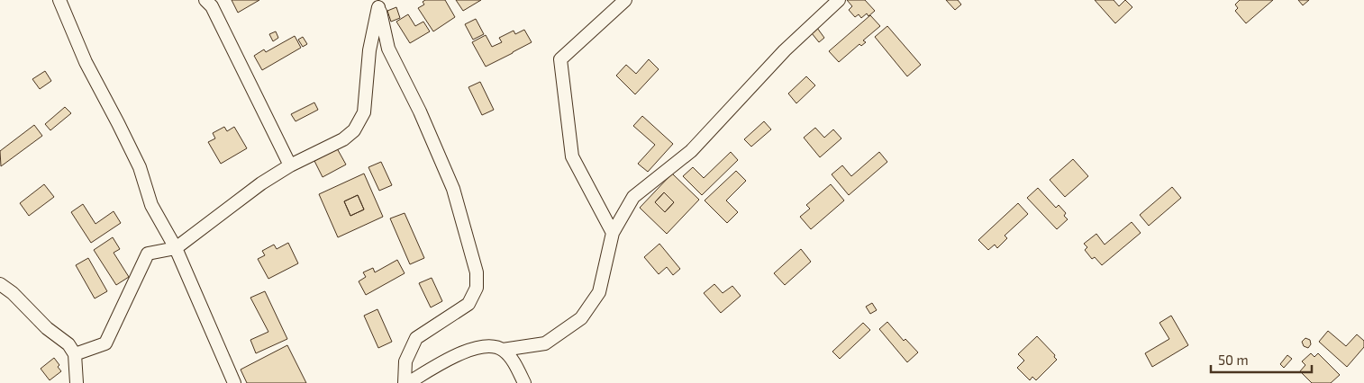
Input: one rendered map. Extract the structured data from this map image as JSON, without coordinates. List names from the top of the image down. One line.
{"scale_bar":"50 m"}
